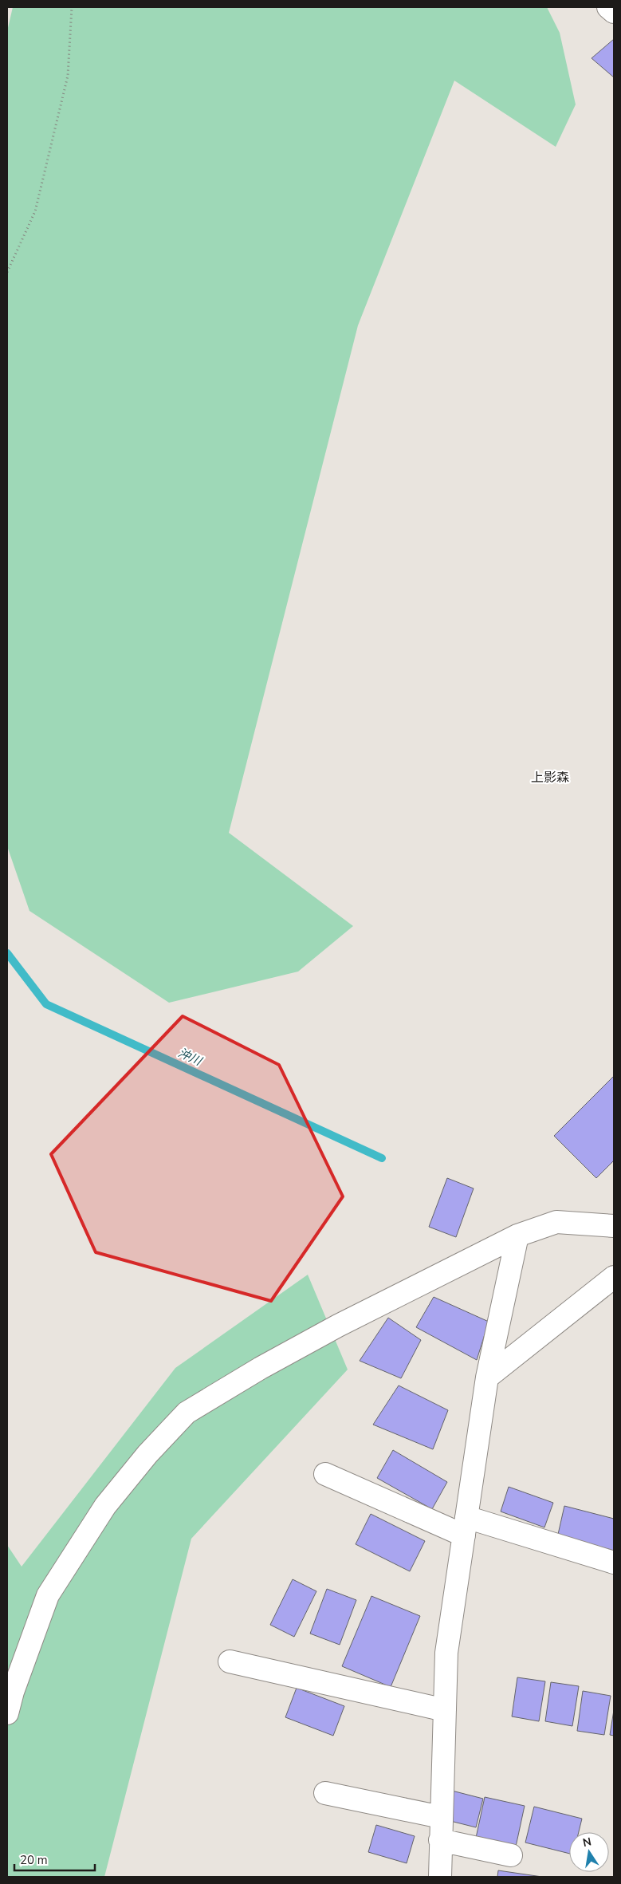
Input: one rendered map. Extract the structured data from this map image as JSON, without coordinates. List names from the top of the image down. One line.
{"districts":["上影森"],"water":["沖川"],"scale_bar":"20 m","north":"top"}
